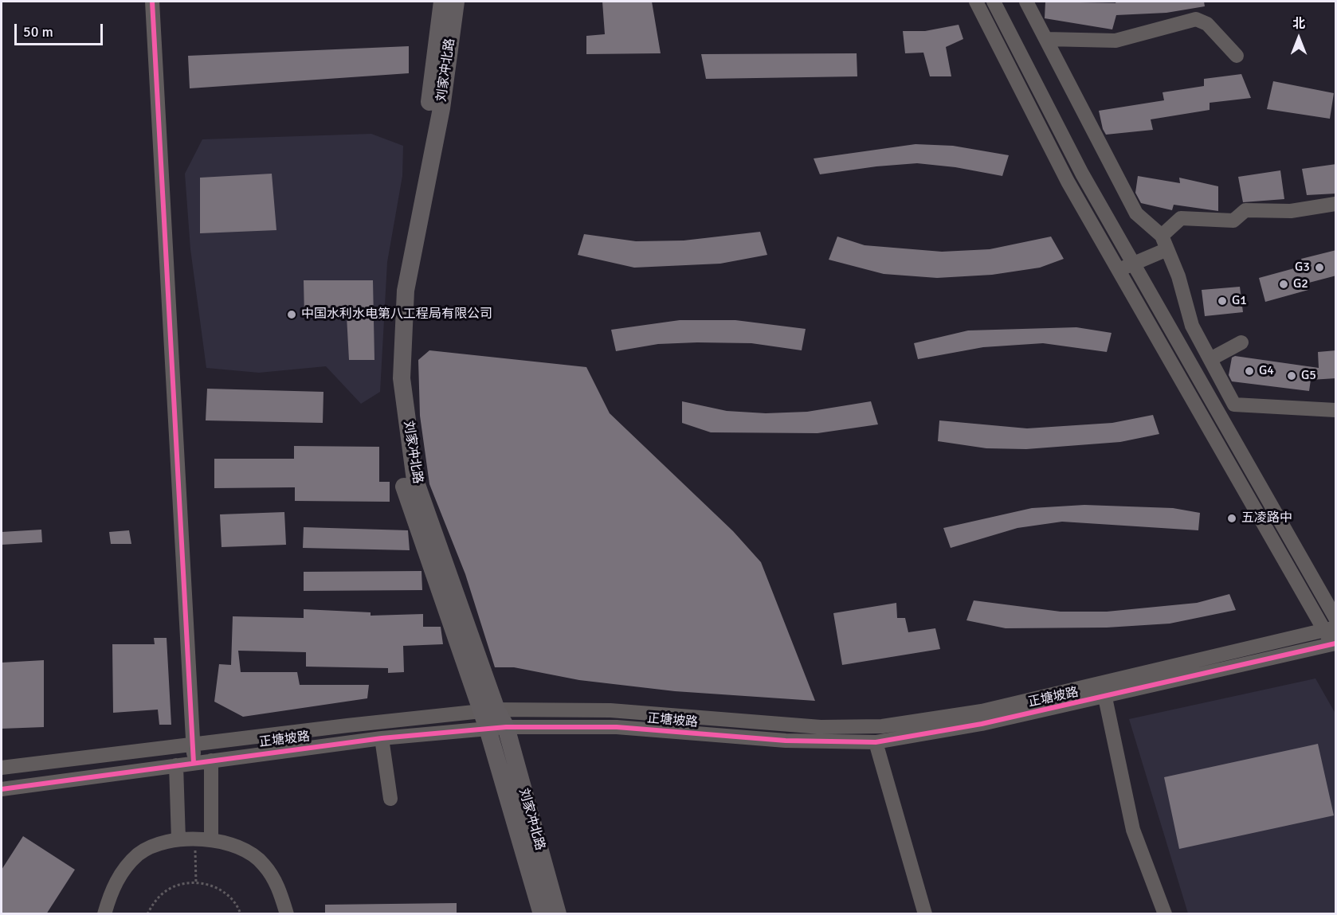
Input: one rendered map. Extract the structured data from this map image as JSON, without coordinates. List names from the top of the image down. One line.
{"streets":{"main road":["刘家冲北路"],"street":["正塘坡路"]},"crossings":[["刘家冲北路","正塘坡路"]],"places":["G3","G2","G1","中国水利水电第八工程局有限公司","G4","G5","五凌路中"],"scale_bar":"50 m","north":"top"}
